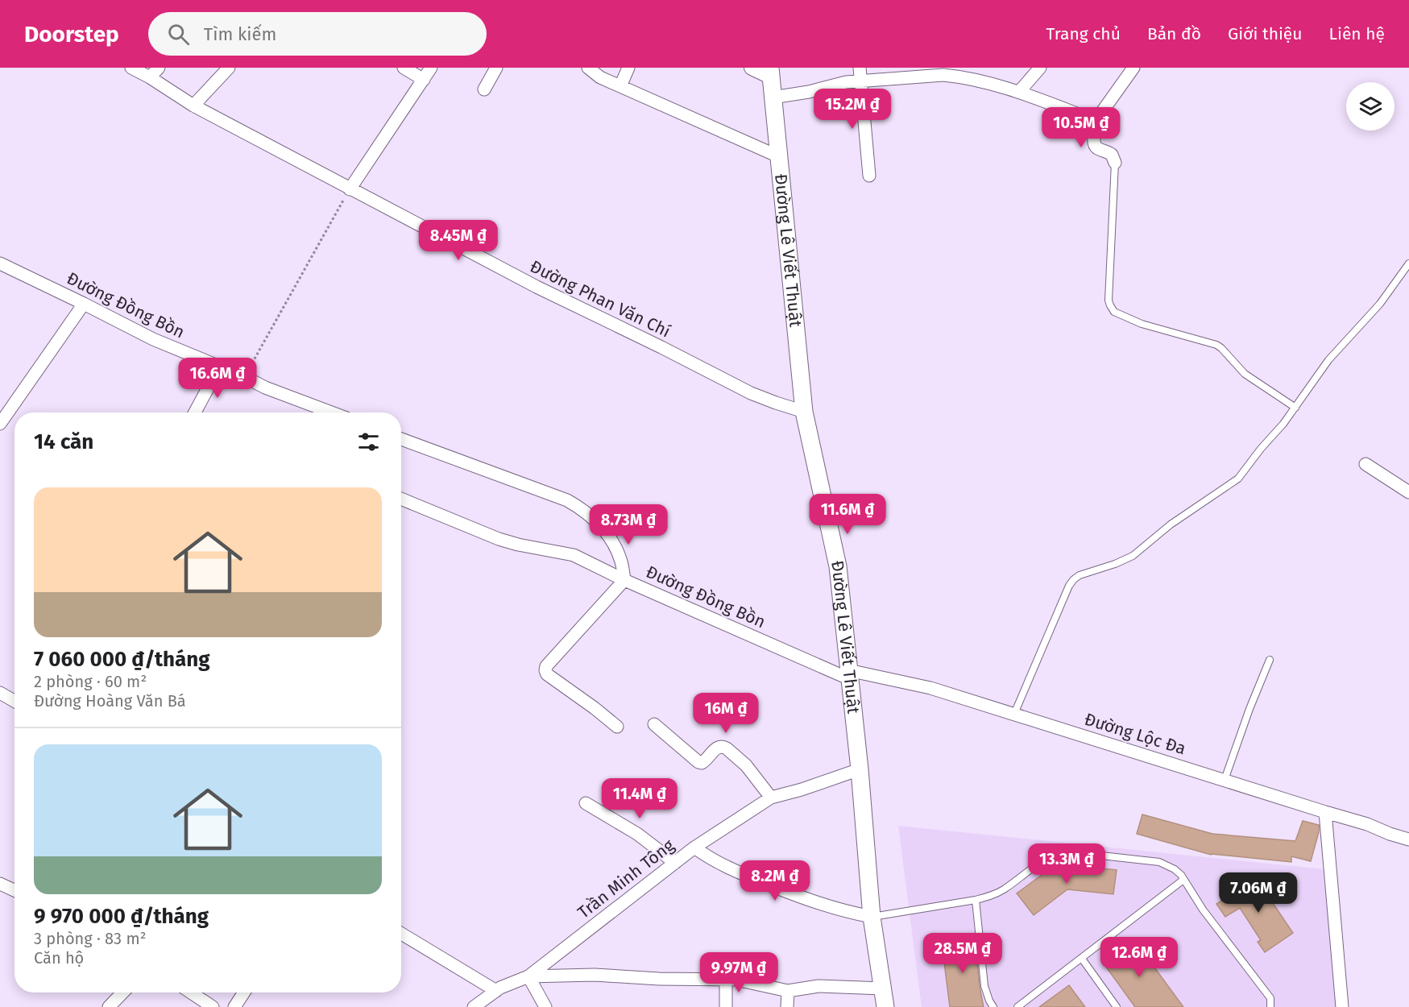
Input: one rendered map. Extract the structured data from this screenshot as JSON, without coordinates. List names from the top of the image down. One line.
{"streets":{"main road":["Đường Lê Viết Thuật"],"street":["Đường Phan Văn Chí","Đường Đồng Bồn","Đường Lộc Đa","Trần Minh Tông"]},"crossings":[["Đường Lê Viết Thuật","Đường Phan Văn Chí"],["Đường Lê Viết Thuật","Đường Đồng Bồn"],["Đường Lê Viết Thuật","Đường Lộc Đa"],["Đường Lê Viết Thuật","Trần Minh Tông"],["Đường Đồng Bồn","Đường Lộc Đa"]],"page":{"header":"Doorstep","search":"Tìm kiếm","nav":["Trang chủ","Bản đồ","Giới thiệu","Liên hệ"],"price":["15.2M ₫","10.5M ₫","8.45M ₫","16.6M ₫","11.6M ₫","8.73M ₫","16M ₫","11.4M ₫","13.3M ₫","8.2M ₫","7.06M ₫","28.5M ₫","12.6M ₫","9.97M ₫"],"heading":"14 căn","list":[{"name":"7 060 000 ₫/tháng","note":"2 phòng · 60 m² · Đường Hoàng Văn Bá"},{"name":"9 970 000 ₫/tháng","note":"3 phòng · 83 m² · Căn hộ"}]}}
